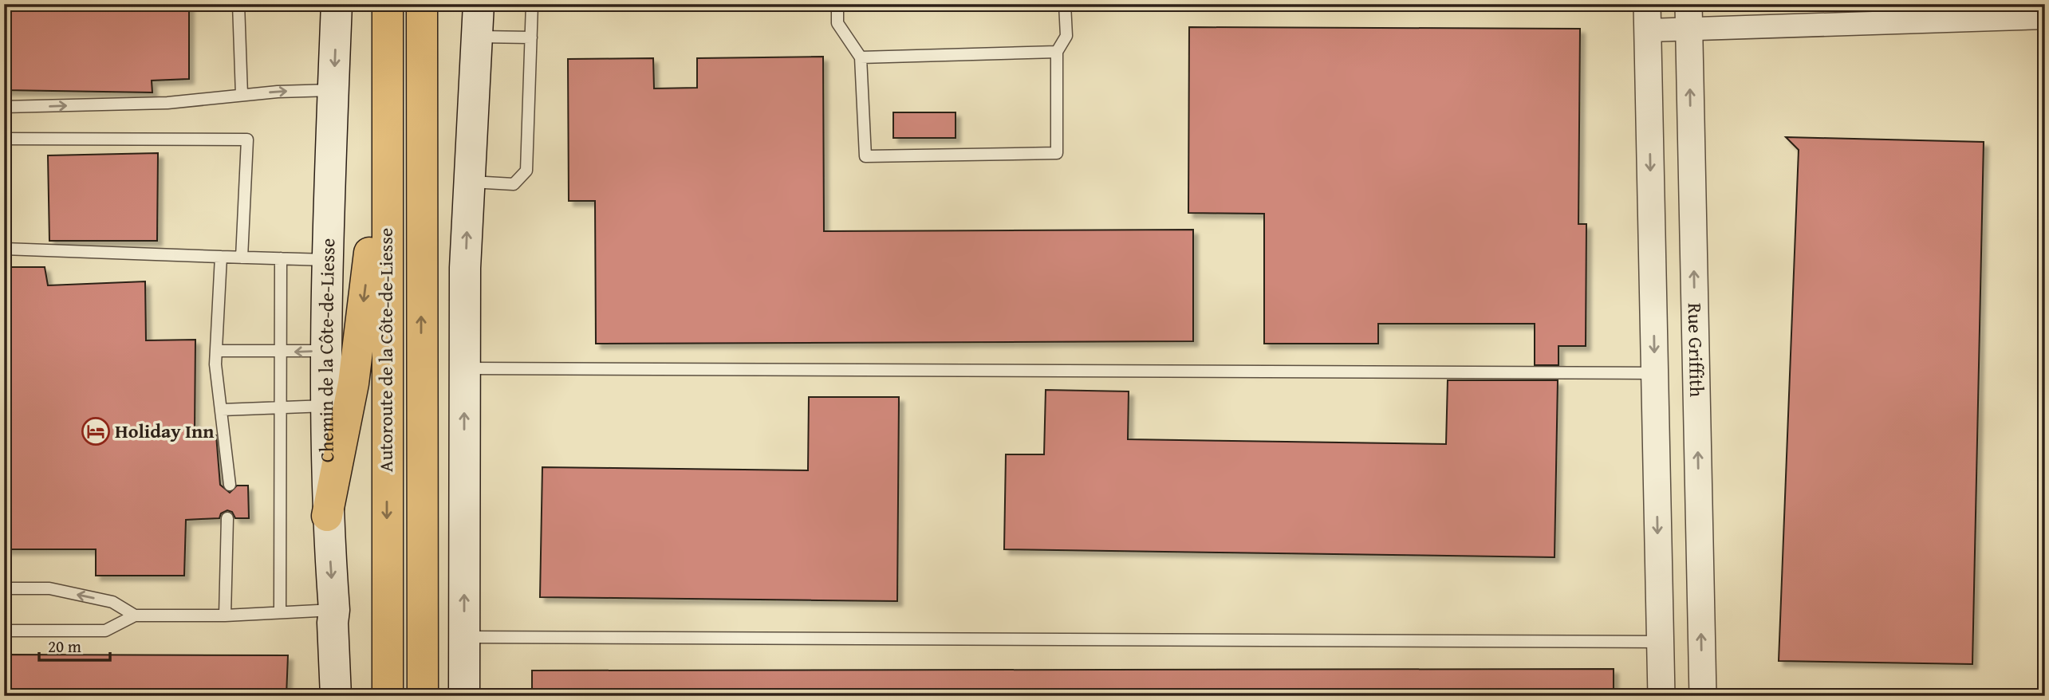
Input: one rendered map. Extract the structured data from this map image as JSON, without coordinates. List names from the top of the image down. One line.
{"streets":{"highway":["Autoroute de la Côte-de-Liesse"],"main road":["Chemin de la Côte-de-Liesse"],"street":["Rue Griffith"]},"places":{"hotel":["Holiday Inn"]},"scale_bar":"20 m"}
